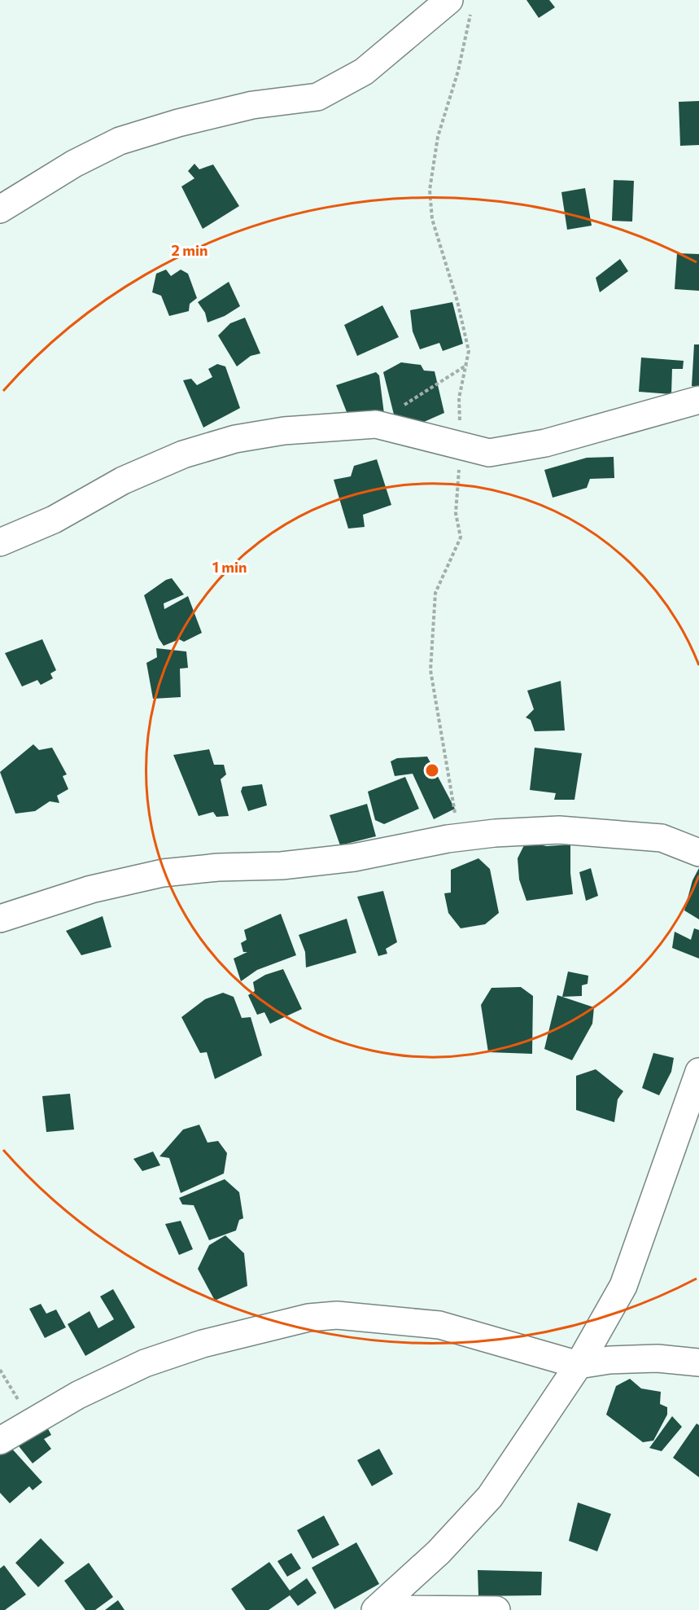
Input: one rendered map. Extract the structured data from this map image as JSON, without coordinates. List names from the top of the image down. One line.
{"rings":["2 min","1 min"]}
